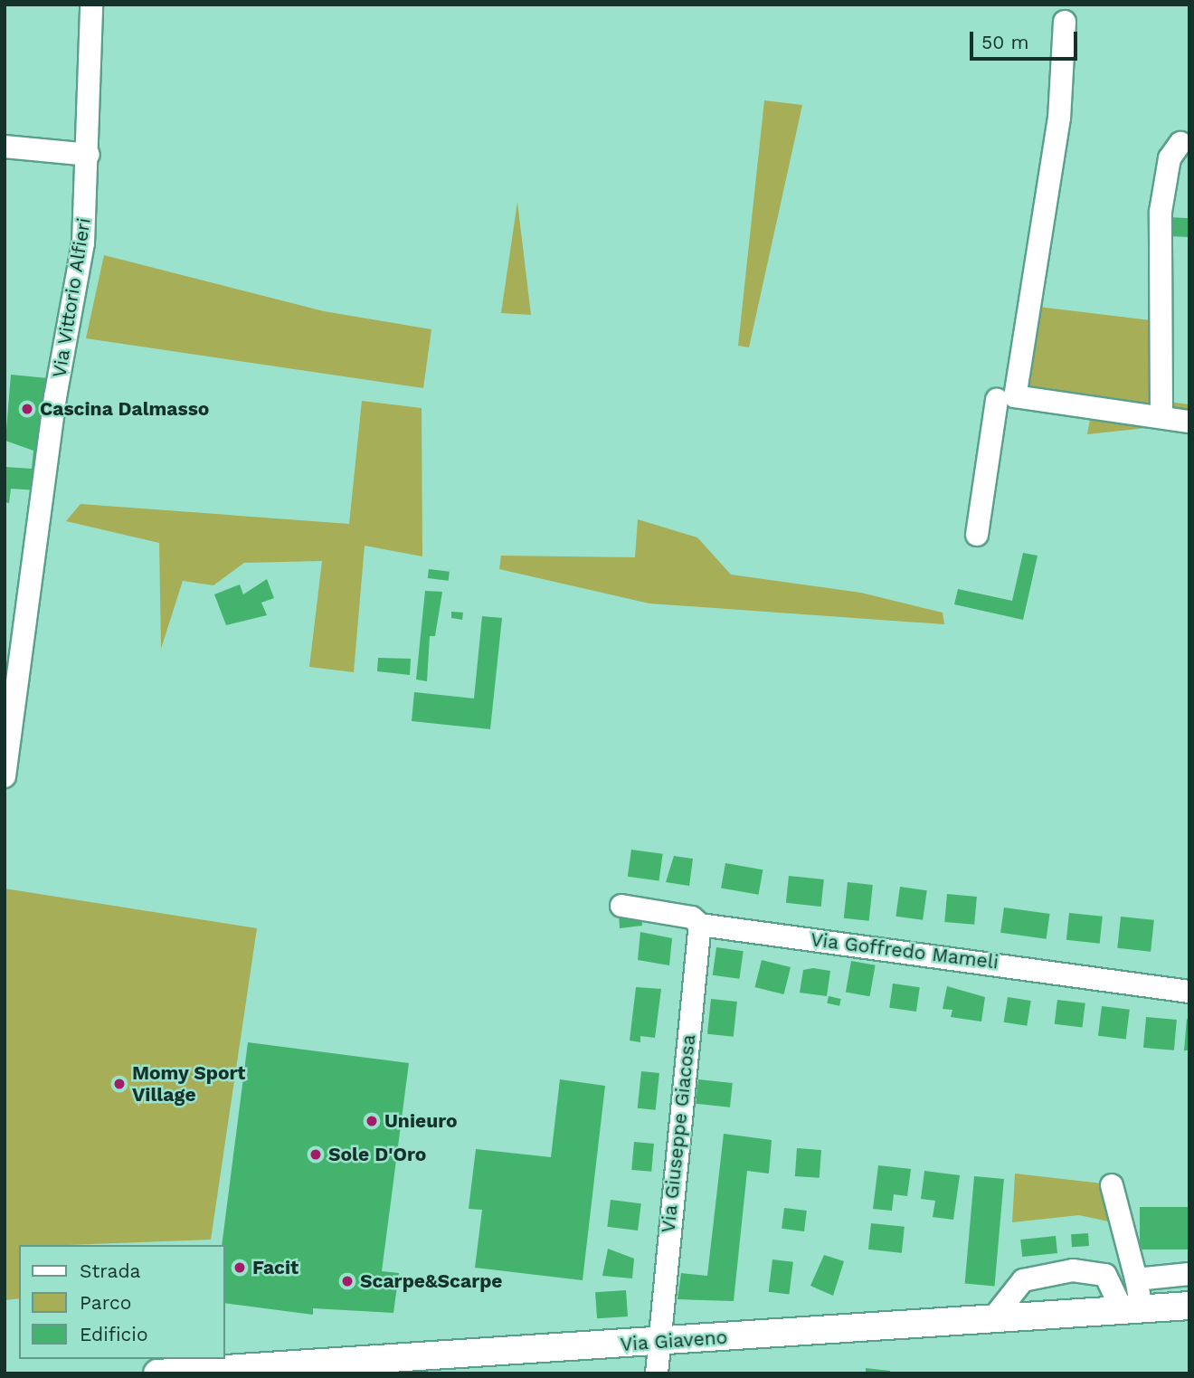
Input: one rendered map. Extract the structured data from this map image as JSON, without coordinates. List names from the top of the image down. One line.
{"streets":{"main road":["Via Giaveno"],"street":["Via Vittorio Alfieri","Via Goffredo Mameli","Via Giuseppe Giacosa"]},"crossings":[["Via Goffredo Mameli","Via Giuseppe Giacosa"],["Via Giuseppe Giacosa","Via Giaveno"]],"places":["Cascina Dalmasso","Momy Sport Village","Unieuro","Sole D'Oro","Facit","Scarpe&Scarpe"],"legend":["Strada","Parco","Edificio"],"scale_bar":"50 m"}
